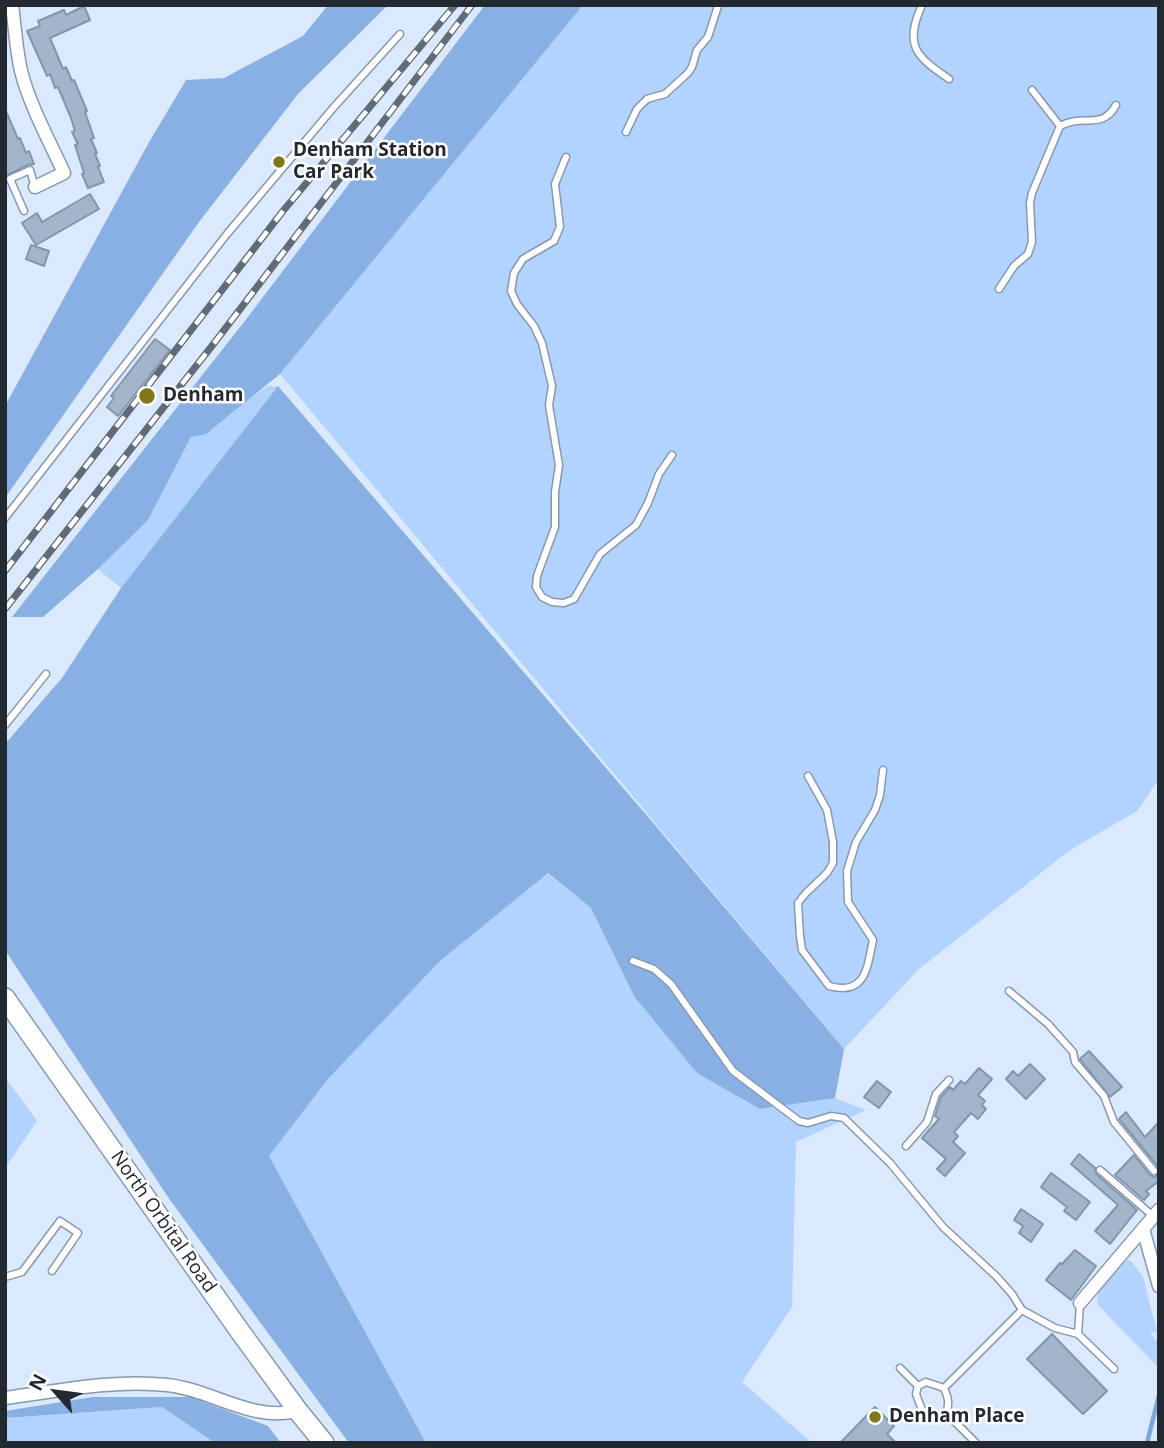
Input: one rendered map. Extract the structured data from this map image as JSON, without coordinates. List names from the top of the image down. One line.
{"streets":{"main road":["North Orbital Road"]},"places":["Denham Station Car Park","Denham","Denham Place"],"north":"top left"}
